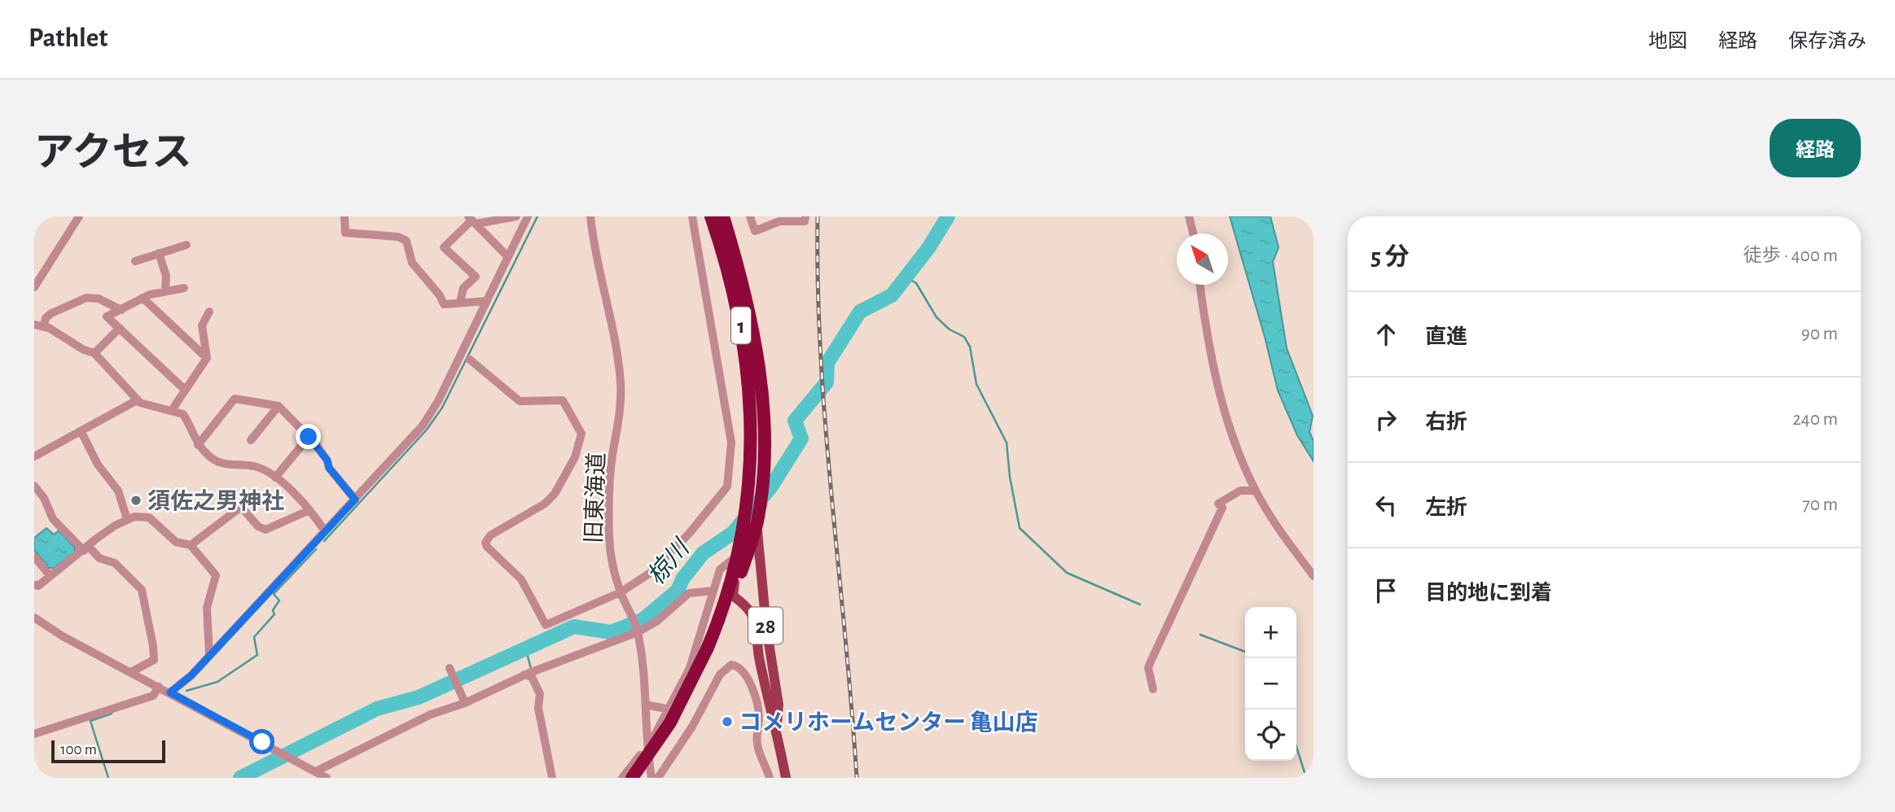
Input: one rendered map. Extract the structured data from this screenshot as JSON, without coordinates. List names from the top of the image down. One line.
{"streets":{"highway":["1"],"main road":["28"],"street":["旧東海道"]},"crossings":[["1","28"]],"water":["椋川"],"places":["須佐之男神社","コメリホームセンター 亀山店"],"scale_bar":"100 m","north":"top left","page":{"header":"Pathlet","nav":["地図","経路","保存済み"],"title":"アクセス","buttons":"経路","heading":["5 分","徒歩 · 400 m"],"list":[["直進","90 m"],["右折","240 m"],["左折","70 m"],"目的地に到着"],"map_buttons":["+","−"],"scale":"100 m"}}
